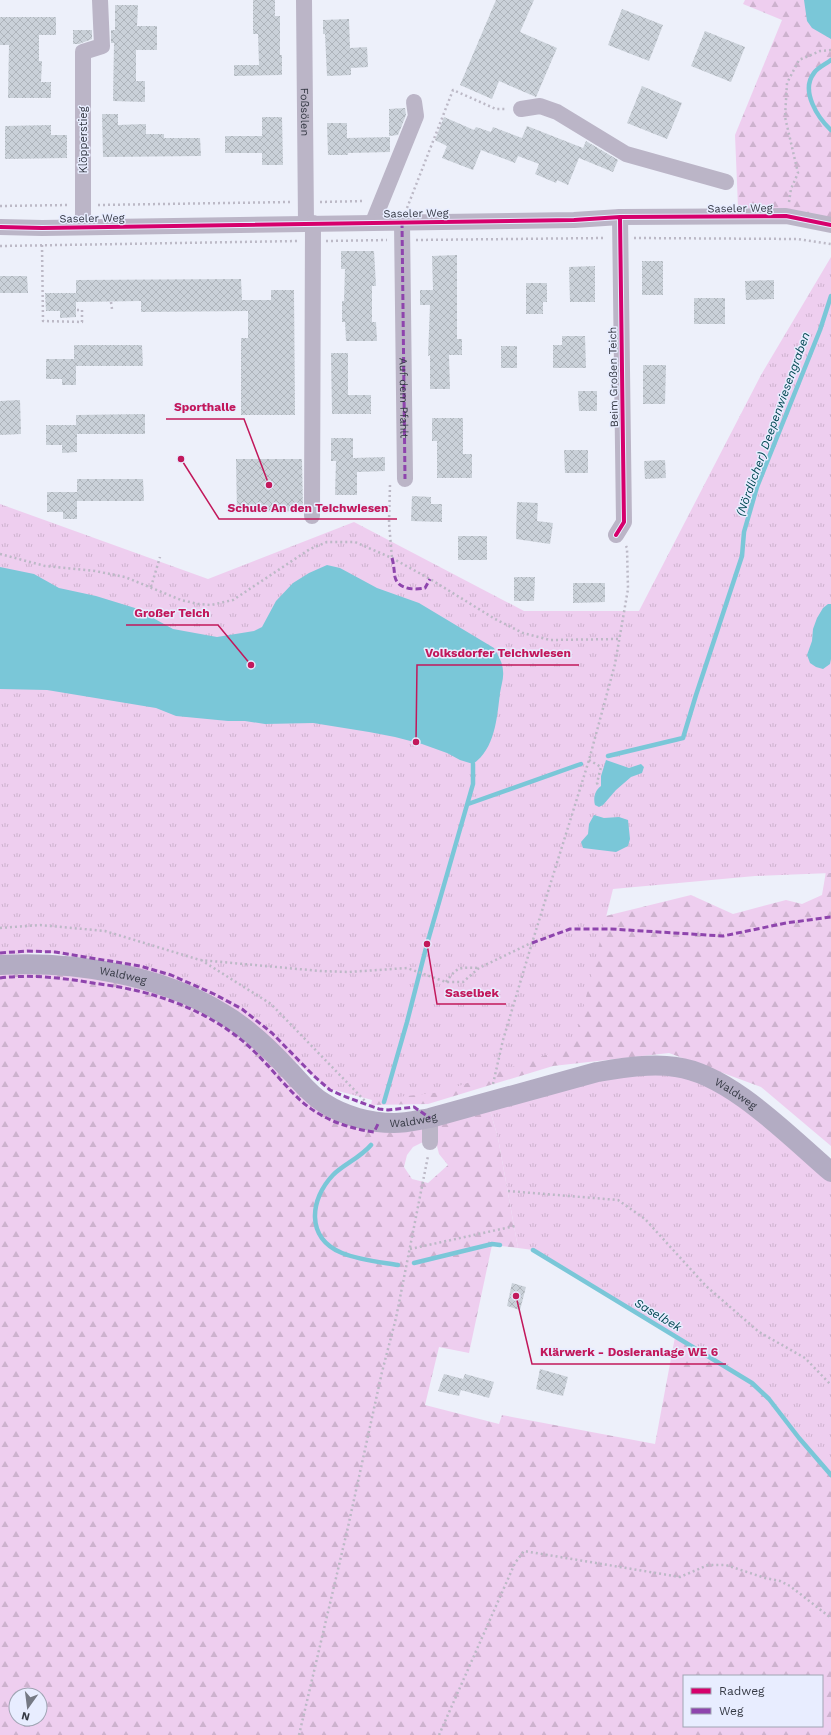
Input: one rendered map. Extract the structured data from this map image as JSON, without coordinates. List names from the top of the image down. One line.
{"streets":{"main road":["Waldweg"],"street":["Foßsölen","Klöpperstieg","Saseler Weg","Beim Großen Teich","Auf dem Pfahlt"]},"crossings":[["Foßsölen","Saseler Weg"],["Klöpperstieg","Saseler Weg"],["Saseler Weg","Beim Großen Teich"],["Saseler Weg","Auf dem Pfahlt"]],"water":["(Nördlicher) Deepenwiesengraben","Saselbek"],"places":["Schule An den Teichwiesen","Sporthalle","Großer Teich","Volksdorfer Teichwiesen","Saselbek","Klärwerk - Dosieranlage WE 6"],"legend":["Radweg","Weg"],"north":"bottom"}
